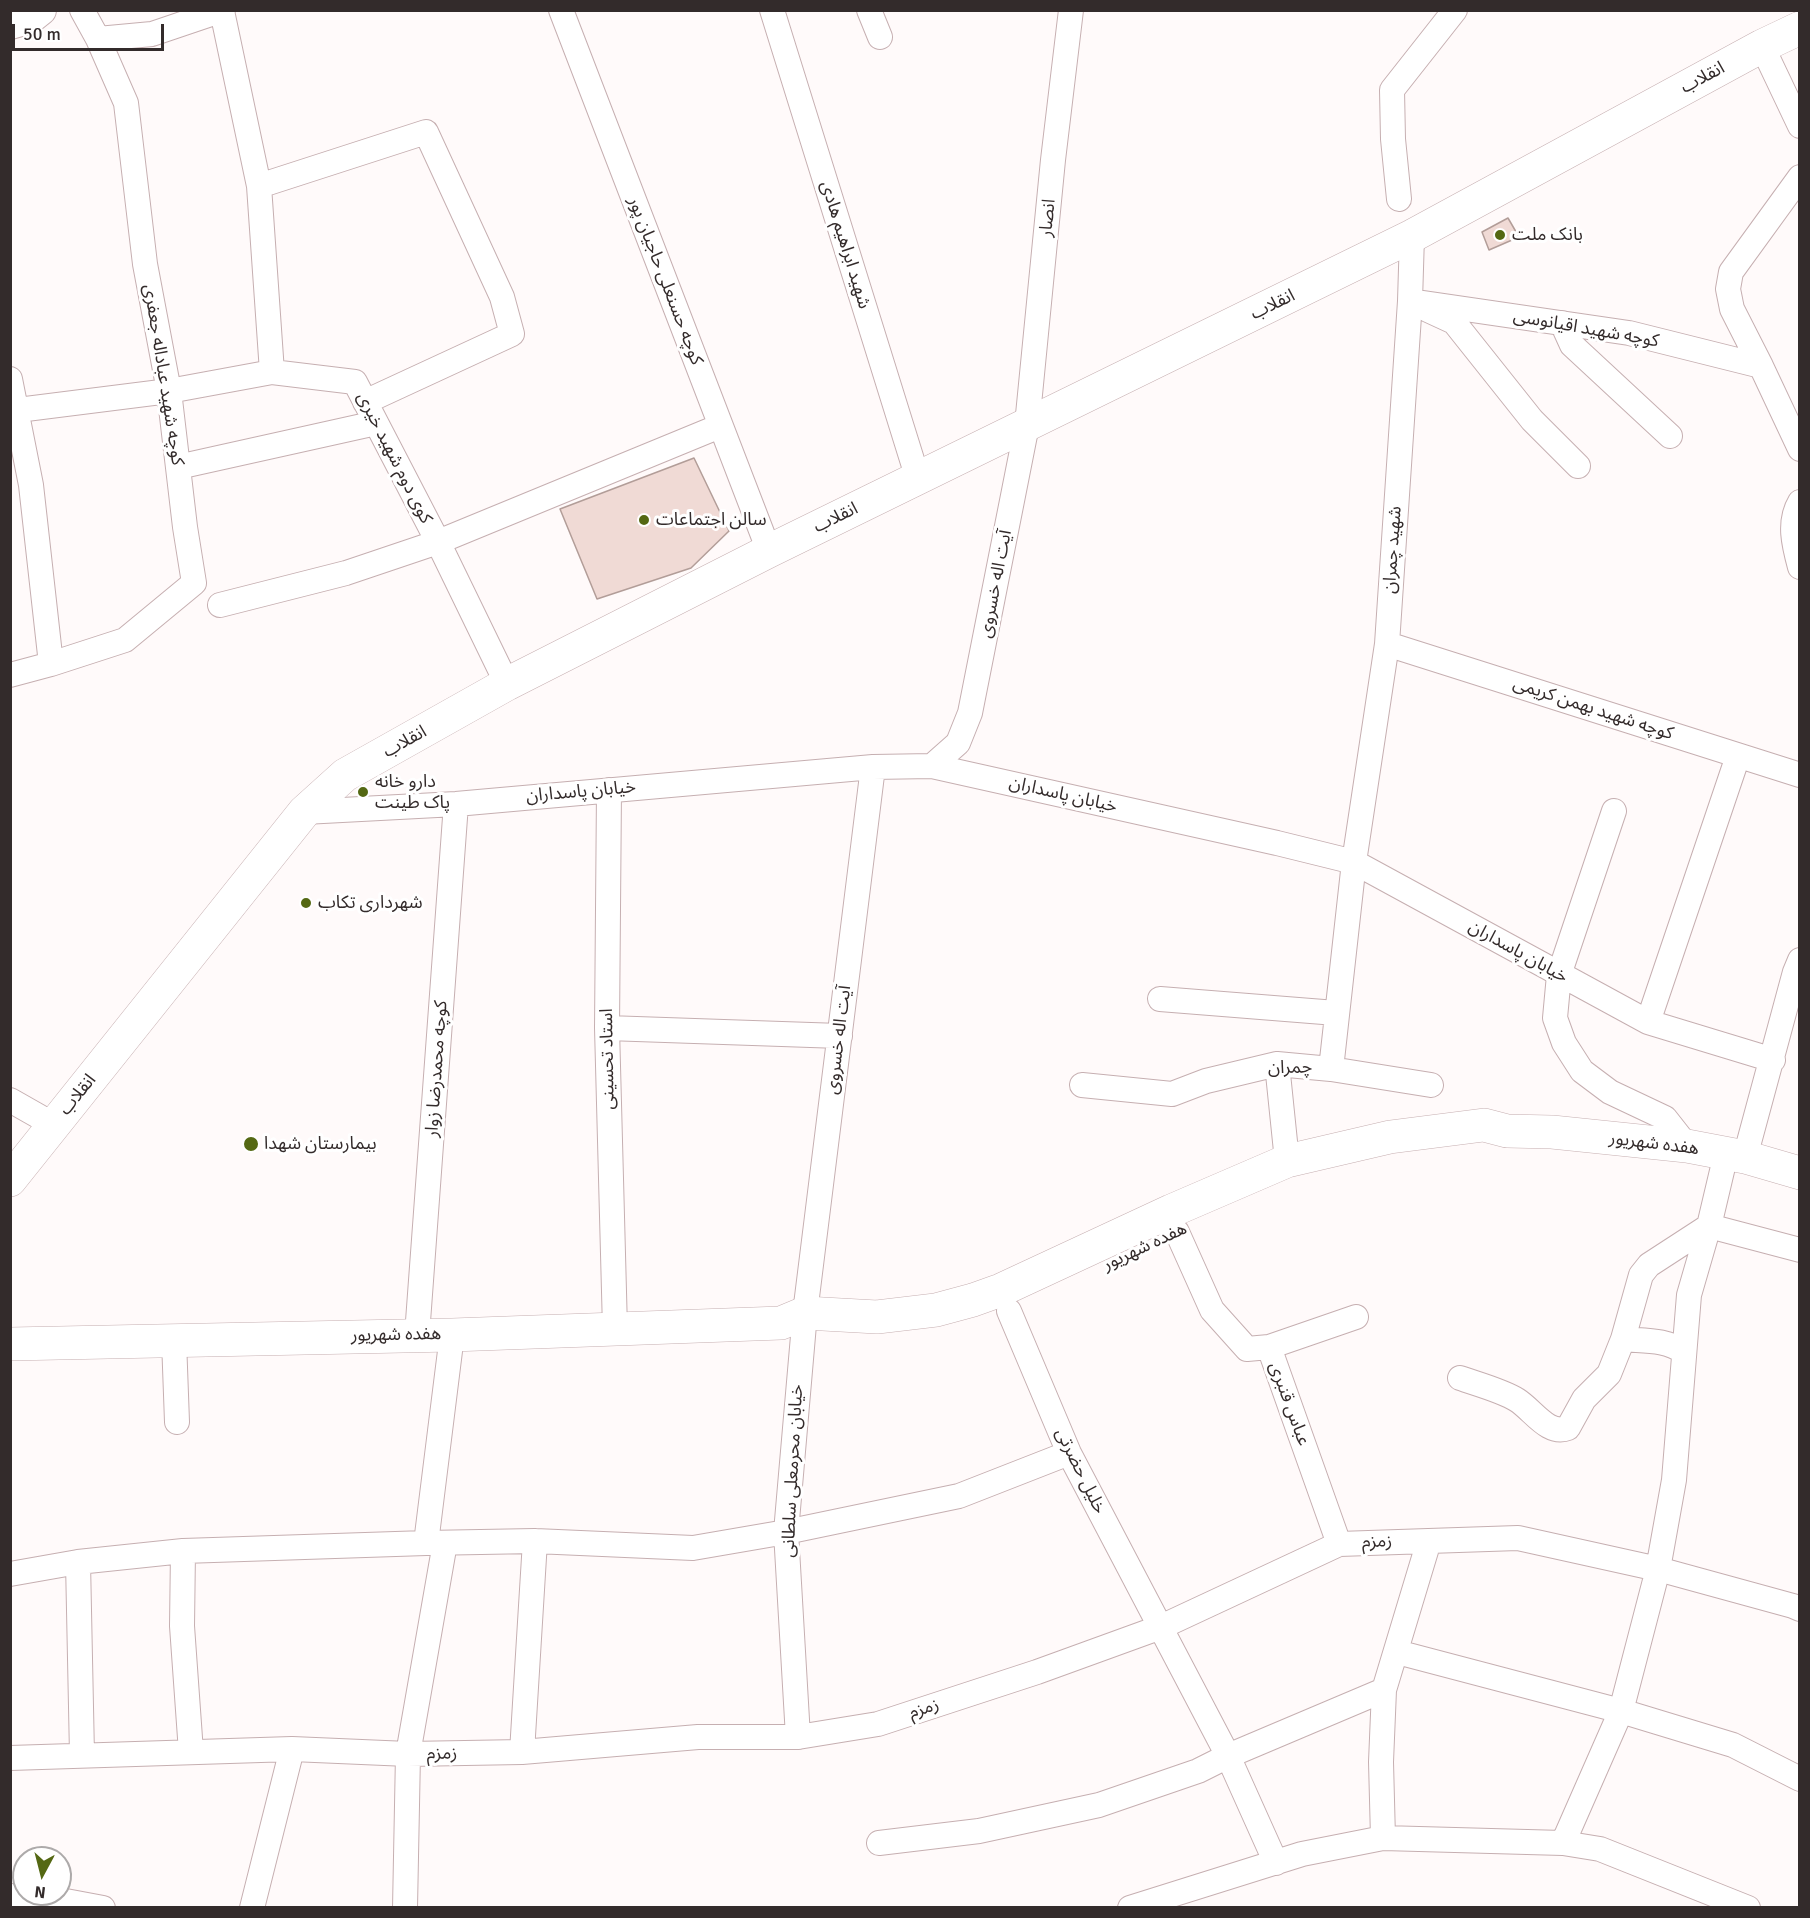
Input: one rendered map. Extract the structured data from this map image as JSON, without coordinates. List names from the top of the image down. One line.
{"streets":{"main road":["انقلاب","هفده شهریور"],"street":["انصار","شهید ابراهیم هادی","کوچه حسنعلی حاجیان پور","کوچه شهید اقیانوسی","کوچه شهید عباداله جعفری","کوی دوم شهید خیری","شهید چمران","آیت اله خسروی","کوچه شهید بهمن کریمی","خیابان پاسداران","استاد تحسینی","چمران","کوچه محمدرضا زوار","عباس قنبری","خیابان محرمعلی سلطانی","خلیل حضرتی","زمزم"]},"crossings":[["انقلاب","انصار"],["انقلاب","شهید ابراهیم هادی"],["انقلاب","کوچه حسنعلی حاجیان پور"],["انقلاب","کوی دوم شهید خیری"],["انقلاب","شهید چمران"],["انقلاب","آیت اله خسروی"],["انقلاب","خیابان پاسداران"],["انصار","آیت اله خسروی"],["کوچه شهید اقیانوسی","شهید چمران"],["کوچه شهید عباداله جعفری","کوی دوم شهید خیری"],["شهید چمران","کوچه شهید بهمن کریمی"],["شهید چمران","خیابان پاسداران"],["شهید چمران","چمران"],["آیت اله خسروی","خیابان پاسداران"],["آیت اله خسروی","هفده شهریور"],["آیت اله خسروی","خیابان محرمعلی سلطانی"],["خیابان پاسداران","استاد تحسینی"],["خیابان پاسداران","چمران"],["خیابان پاسداران","کوچه محمدرضا زوار"],["استاد تحسینی","هفده شهریور"],["کوچه محمدرضا زوار","هفده شهریور"],["هفده شهریور","عباس قنبری"],["هفده شهریور","خیابان محرمعلی سلطانی"],["هفده شهریور","خلیل حضرتی"],["عباس قنبری","زمزم"],["خیابان محرمعلی سلطانی","زمزم"],["خلیل حضرتی","زمزم"]],"places":["بانک ملت","سالن اجتماعات","دارو خانه پاک طینت","شهرداری تکاب","بیمارستان شهدا"],"scale_bar":"50 m","north":"bottom"}
